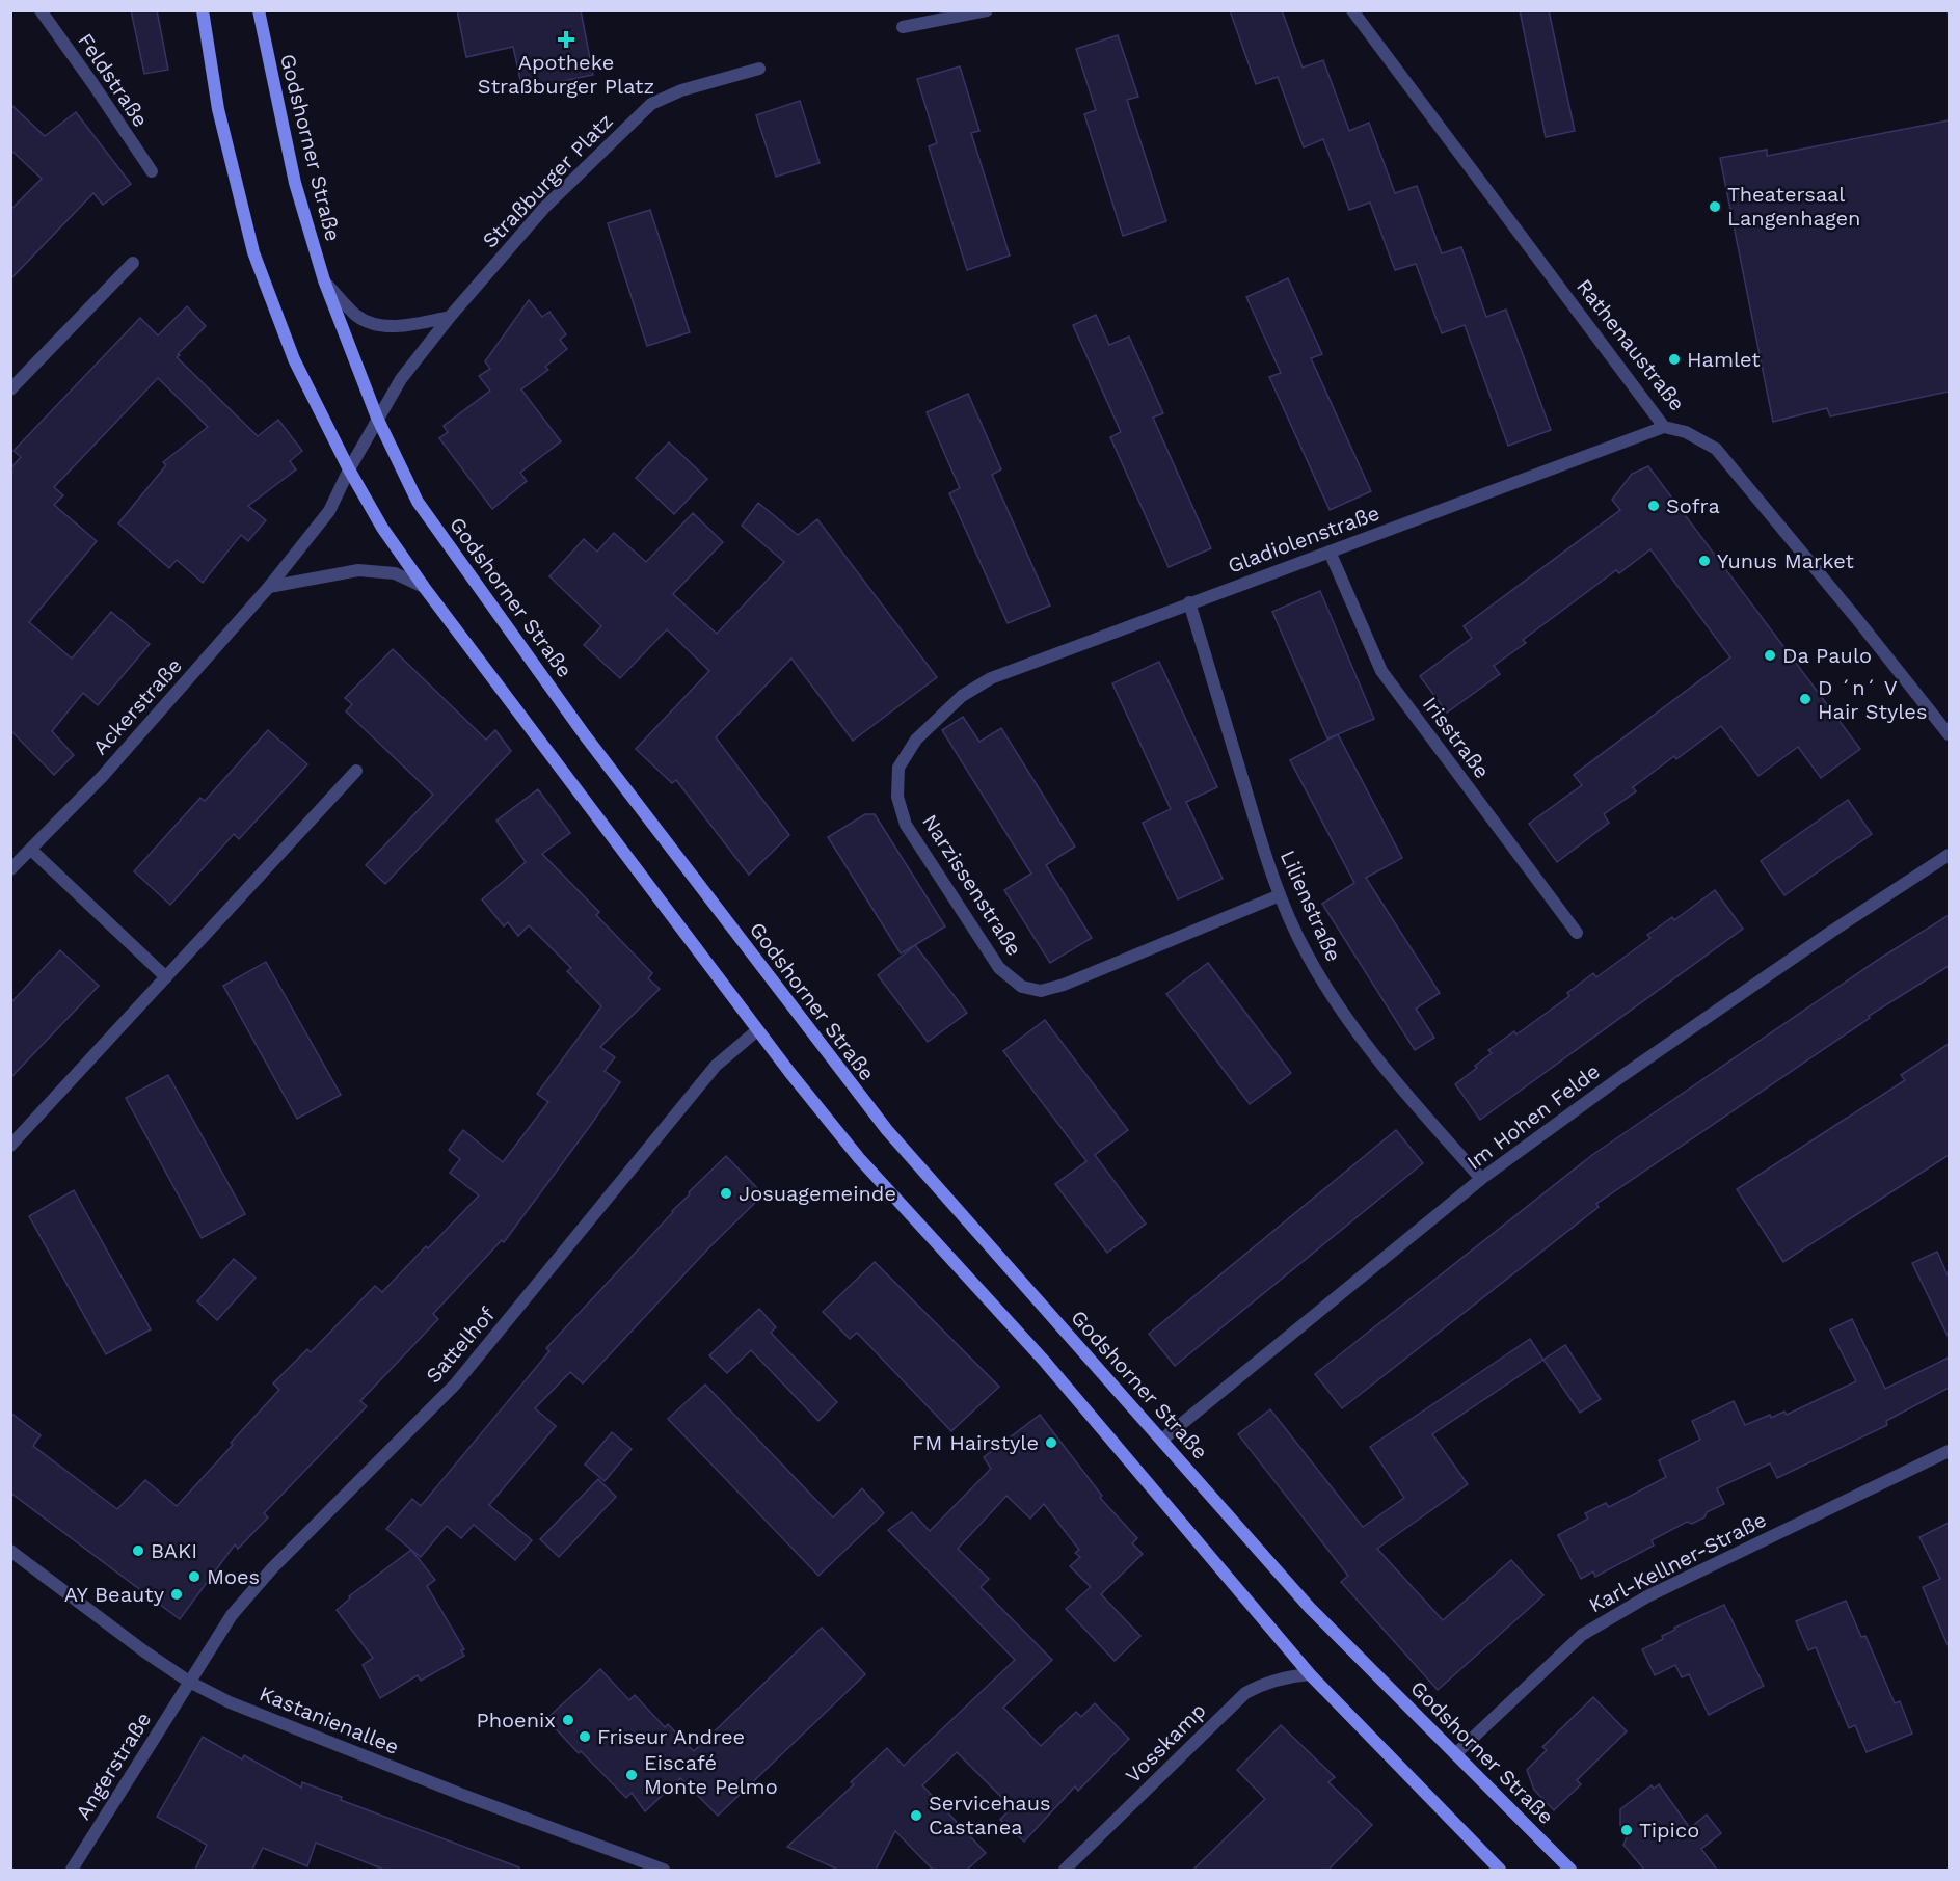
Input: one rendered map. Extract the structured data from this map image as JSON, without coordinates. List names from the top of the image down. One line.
{"streets":{"main road":["Godshorner Straße"],"street":["Feldstraße","Straßburger Platz","Rathenaustraße","Gladiolenstraße","Ackerstraße","Irisstraße","Narzissenstraße","Lilienstraße","Im Hohen Felde","Sattelhof","Karl-Kellner-Straße","Kastanienallee","Vosskamp","Angerstraße"]},"crossings":[["Godshorner Straße","Straßburger Platz"],["Godshorner Straße","Im Hohen Felde"],["Godshorner Straße","Karl-Kellner-Straße"],["Straßburger Platz","Ackerstraße"],["Rathenaustraße","Gladiolenstraße"],["Gladiolenstraße","Irisstraße"],["Gladiolenstraße","Narzissenstraße"],["Gladiolenstraße","Lilienstraße"],["Narzissenstraße","Lilienstraße"],["Lilienstraße","Im Hohen Felde"],["Sattelhof","Kastanienallee"],["Sattelhof","Angerstraße"],["Kastanienallee","Angerstraße"]],"places":{"health":["Apotheke Straßburger Platz"],"other":["Theatersaal Langenhagen","Hamlet","Sofra","Yunus Market","Da Paulo","D ´n´ V Hair Styles","Josuagemeinde","FM Hairstyle","BAKI","Moes","AY Beauty","Phoenix","Friseur Andree","Eiscafé Monte Pelmo","Servicehaus Castanea","Tipico"]}}
